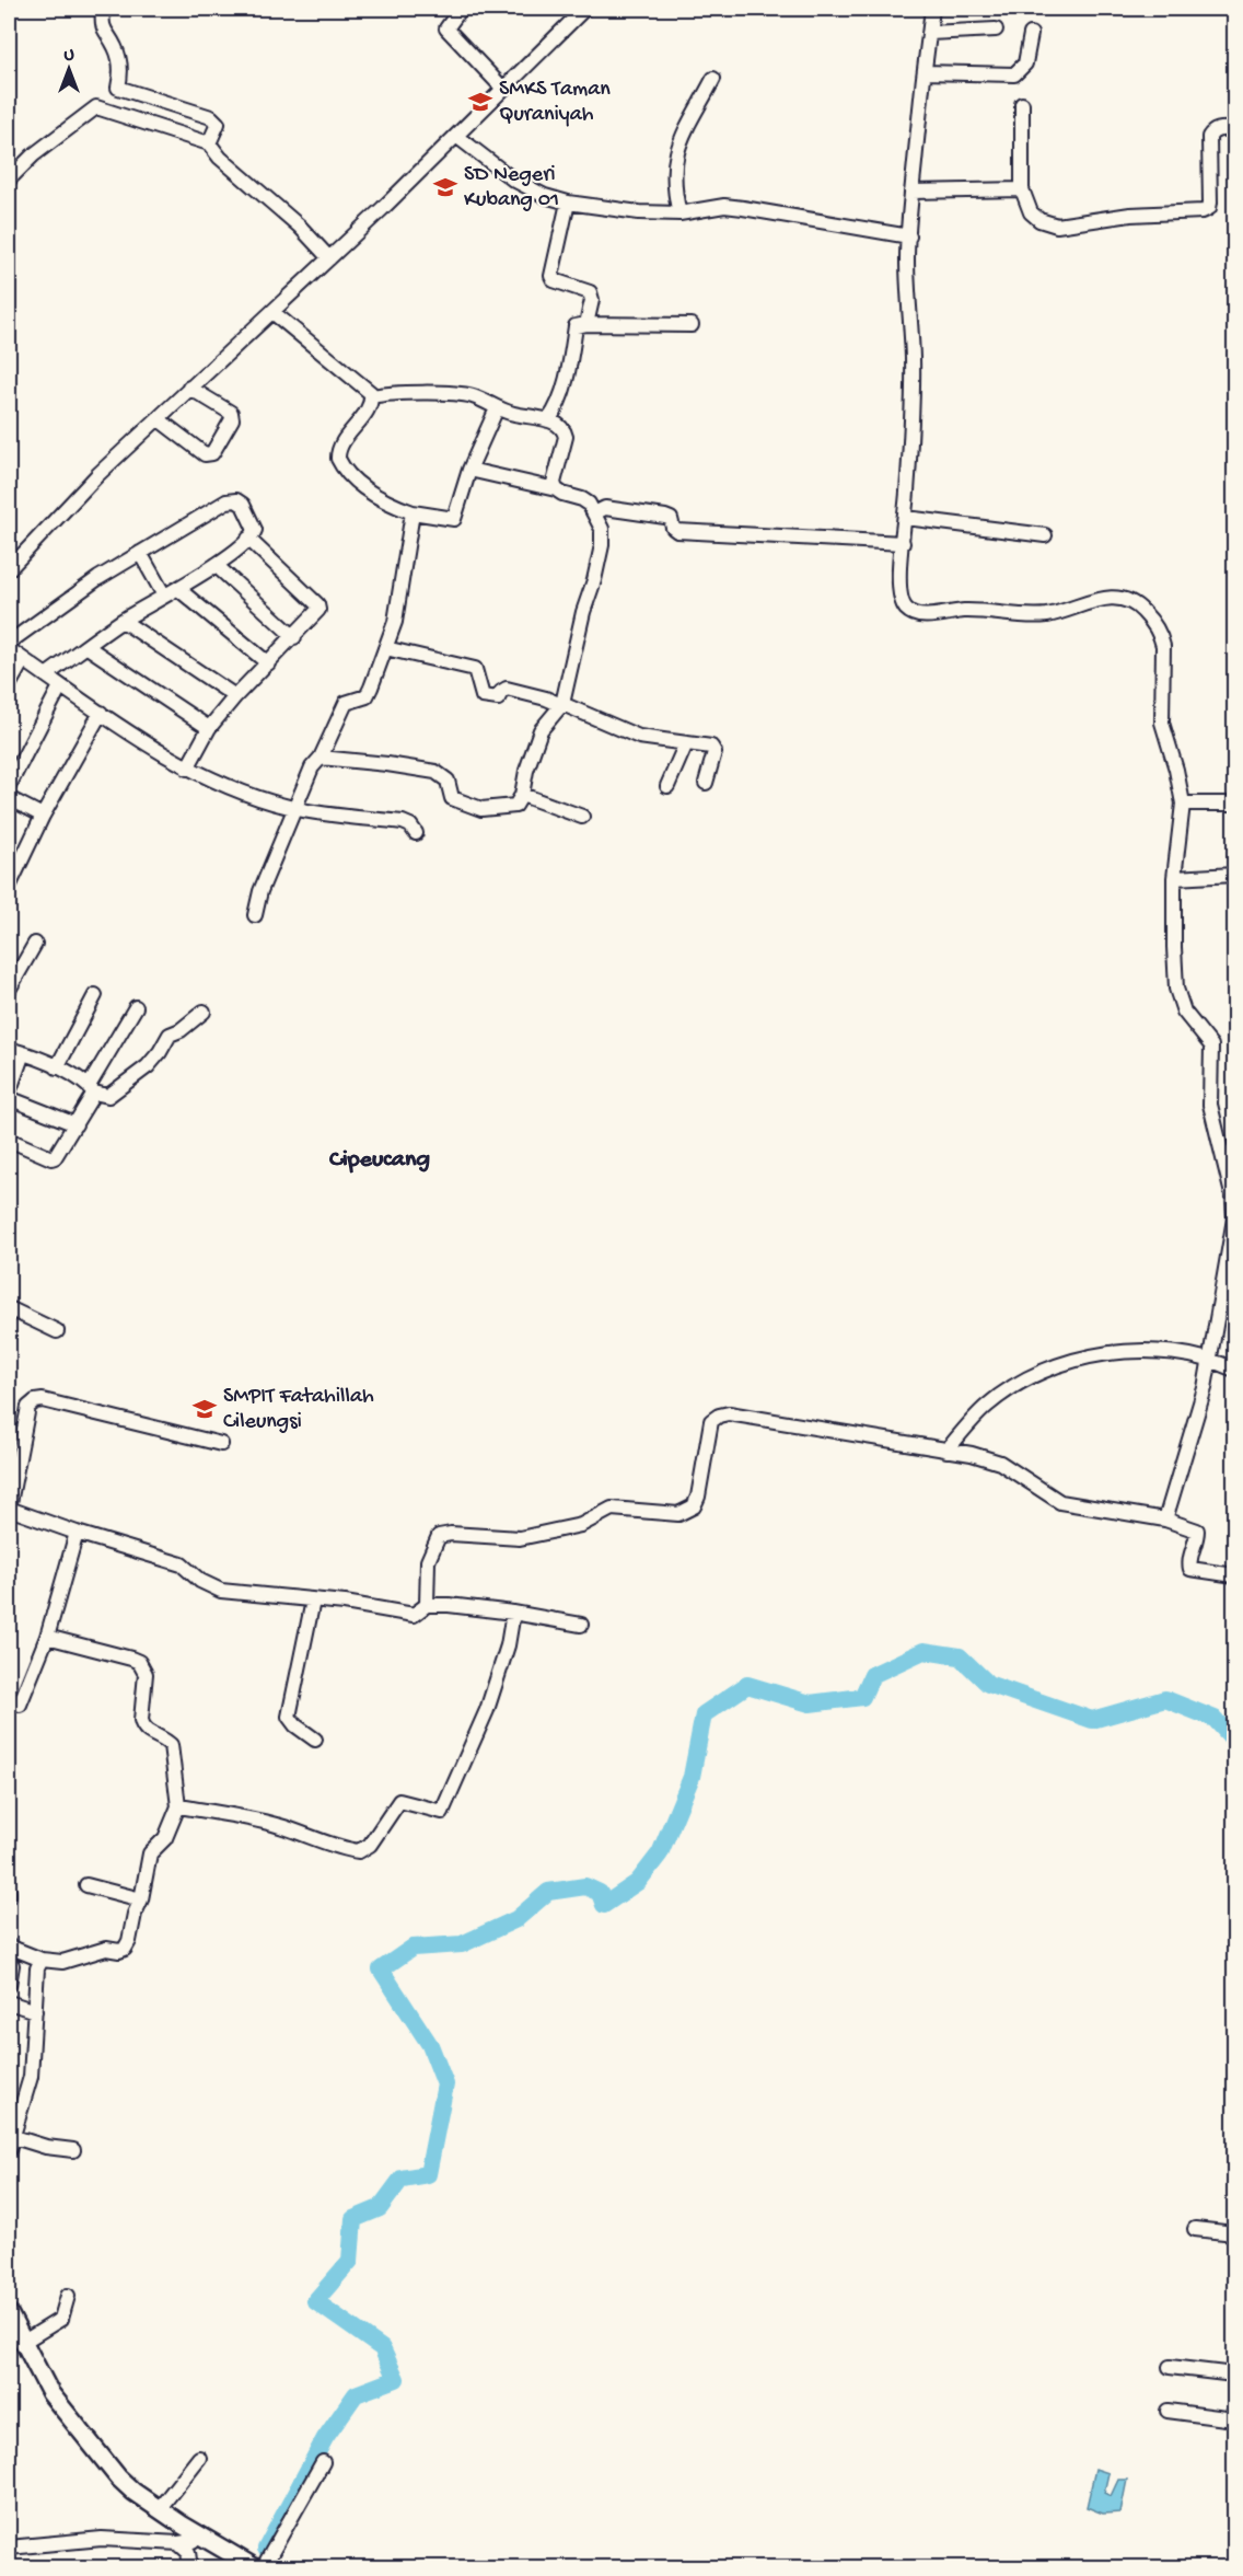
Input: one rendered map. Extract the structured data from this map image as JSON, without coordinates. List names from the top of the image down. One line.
{"districts":["Cipeucang"],"places":{"school or university":["SMKS Taman Quraniyah","SD Negeri Kubang 01","SMPIT Fatahillah Cileungsi"]},"north":"top"}
